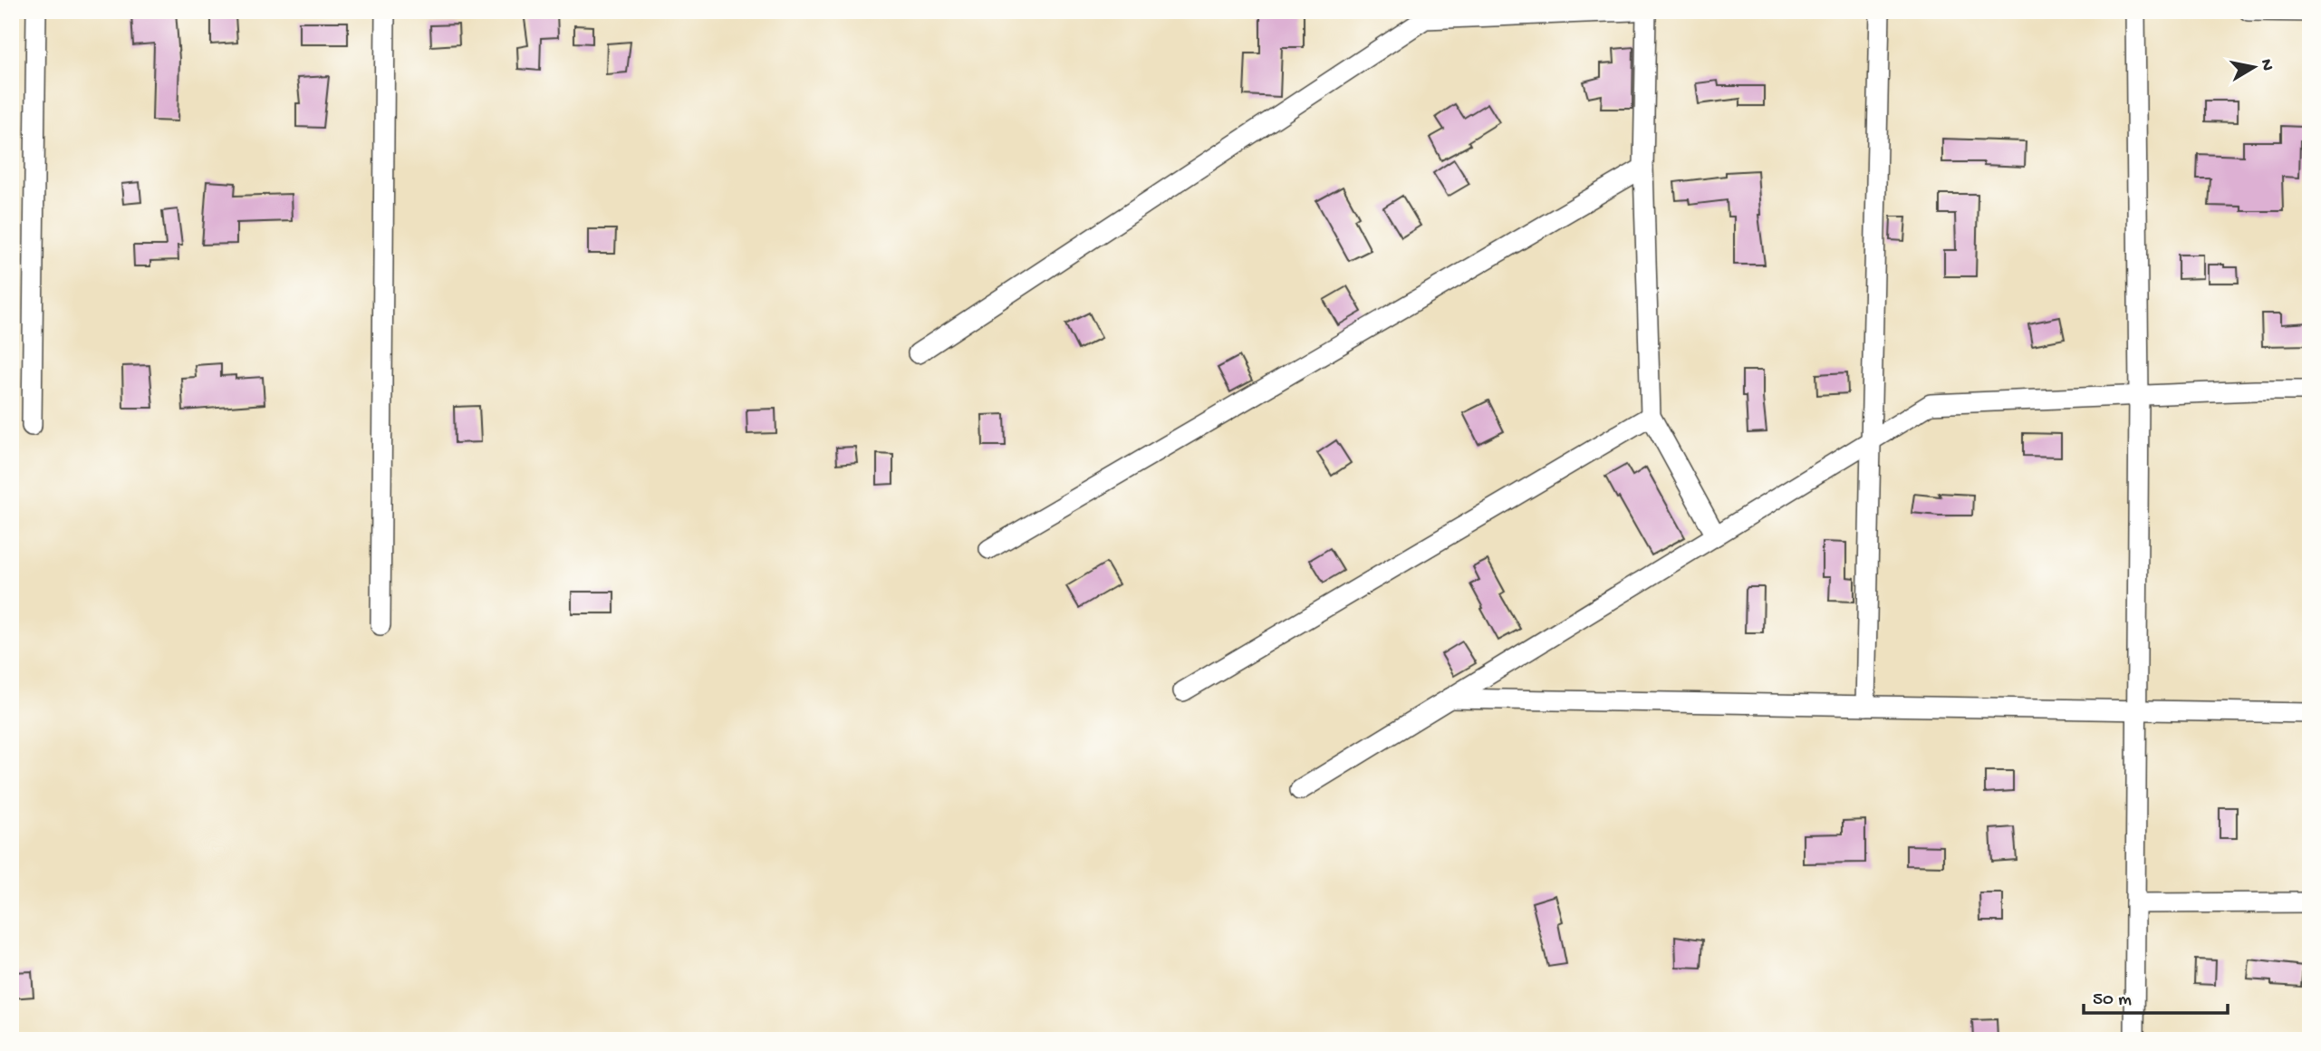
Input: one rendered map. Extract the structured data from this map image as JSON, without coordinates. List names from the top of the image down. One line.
{"scale_bar":"50 m","north":"right"}
